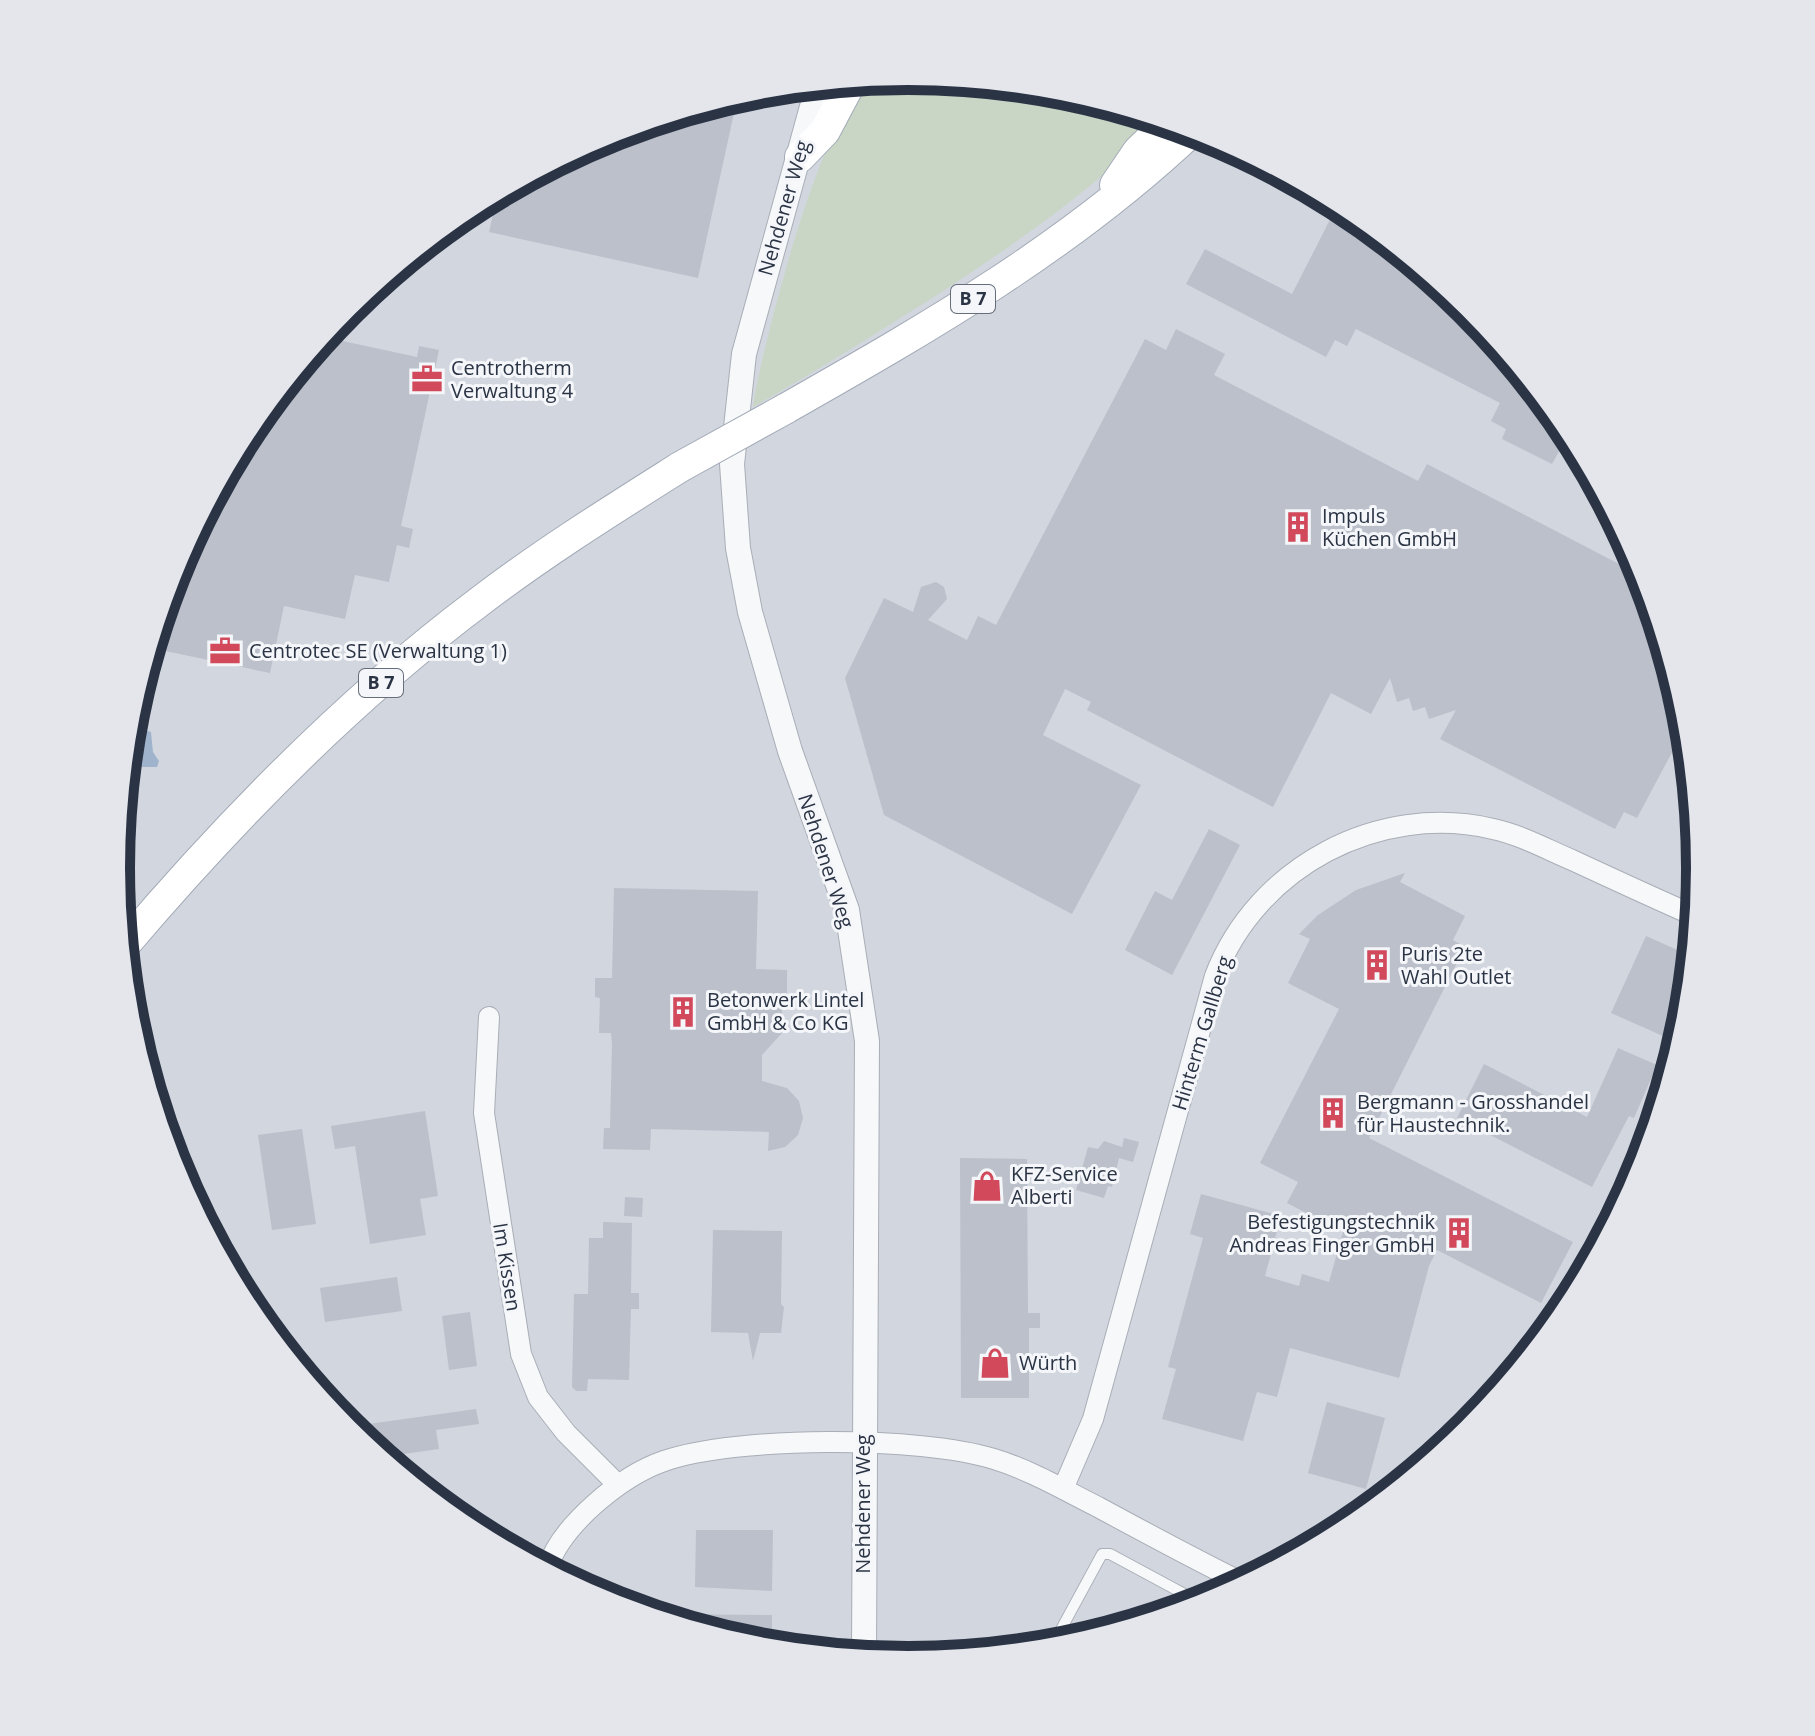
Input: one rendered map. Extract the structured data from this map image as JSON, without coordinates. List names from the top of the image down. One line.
{"streets":{"main road":["B 7"],"street":["Nehdener Weg","Hinterm Gallberg","Im Kissen"]},"places":{"office":["Centrotherm Verwaltung 4","Centrotec SE (Verwaltung 1)"],"building":["Impuls Küchen GmbH","Puris 2te Wahl Outlet","Betonwerk Lintel GmbH & Co KG","Bergmann - Grosshandel für Haustechnik.","Befestigungstechnik Andreas Finger GmbH"],"shop":["KFZ-Service Alberti","Würth"]}}
